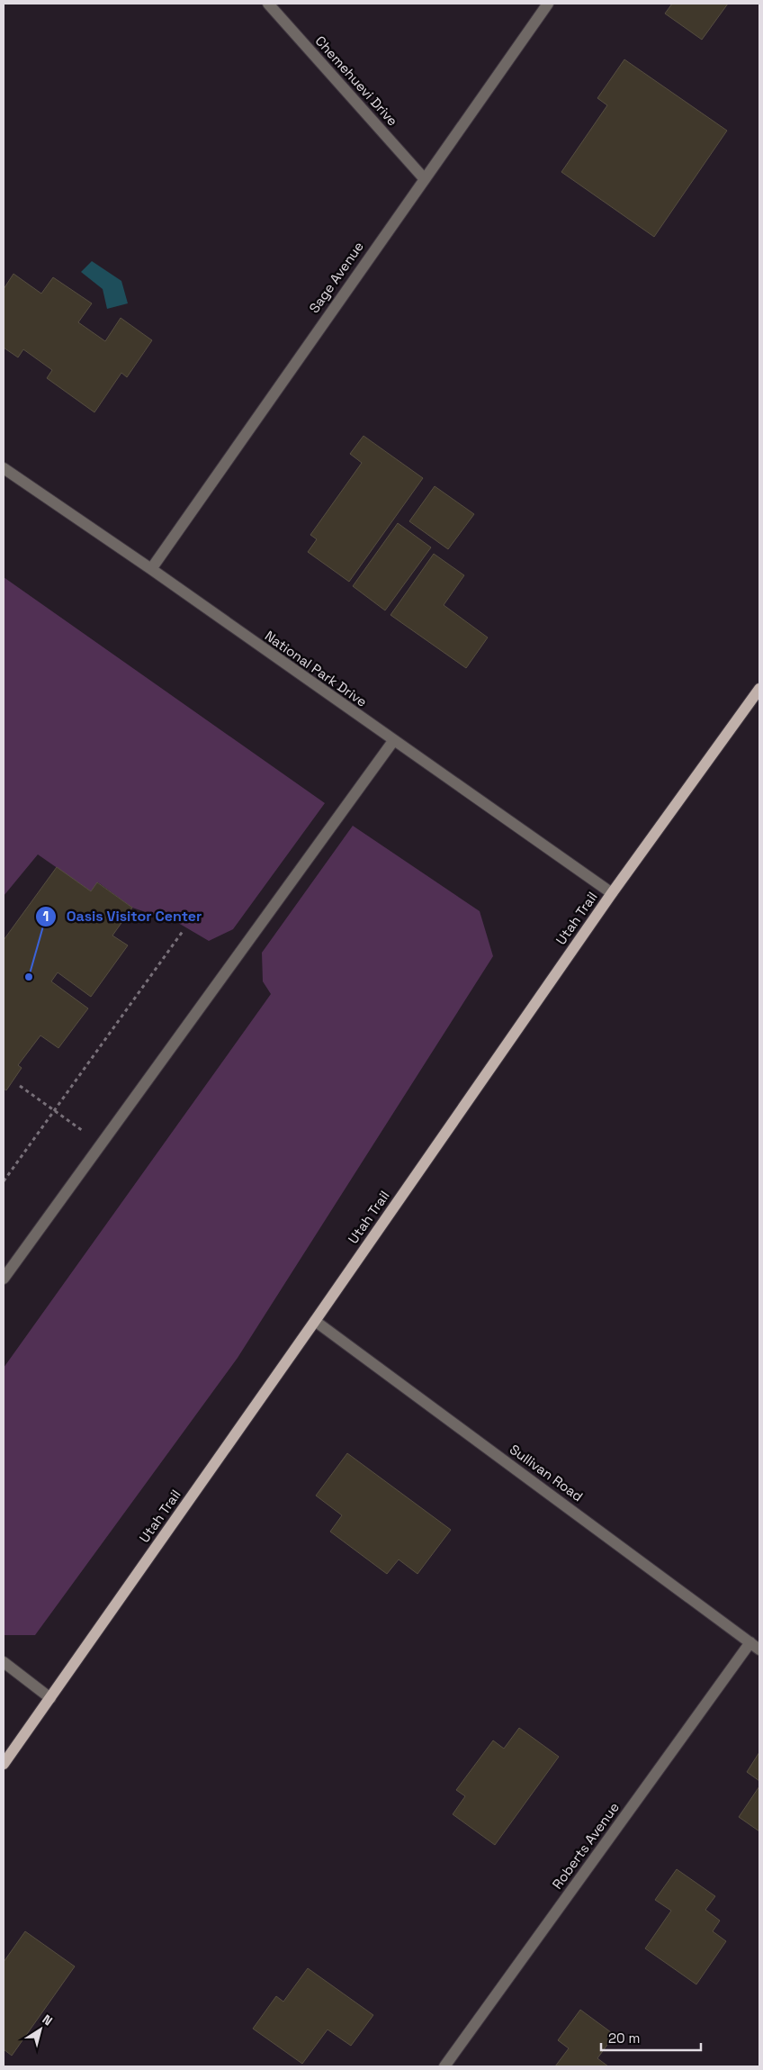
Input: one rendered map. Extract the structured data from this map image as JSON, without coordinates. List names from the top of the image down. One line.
{"streets":{"main road":["Utah Trail"],"street":["Chemehuevi Drive","Sage Avenue","National Park Drive","Sullivan Road","Roberts Avenue"]},"crossings":[["Chemehuevi Drive","Sage Avenue"],["Sage Avenue","National Park Drive"],["National Park Drive","Utah Trail"],["Utah Trail","Sullivan Road"],["Sullivan Road","Roberts Avenue"]],"places":["Oasis Visitor Center"],"scale_bar":"20 m","north":"top right"}
